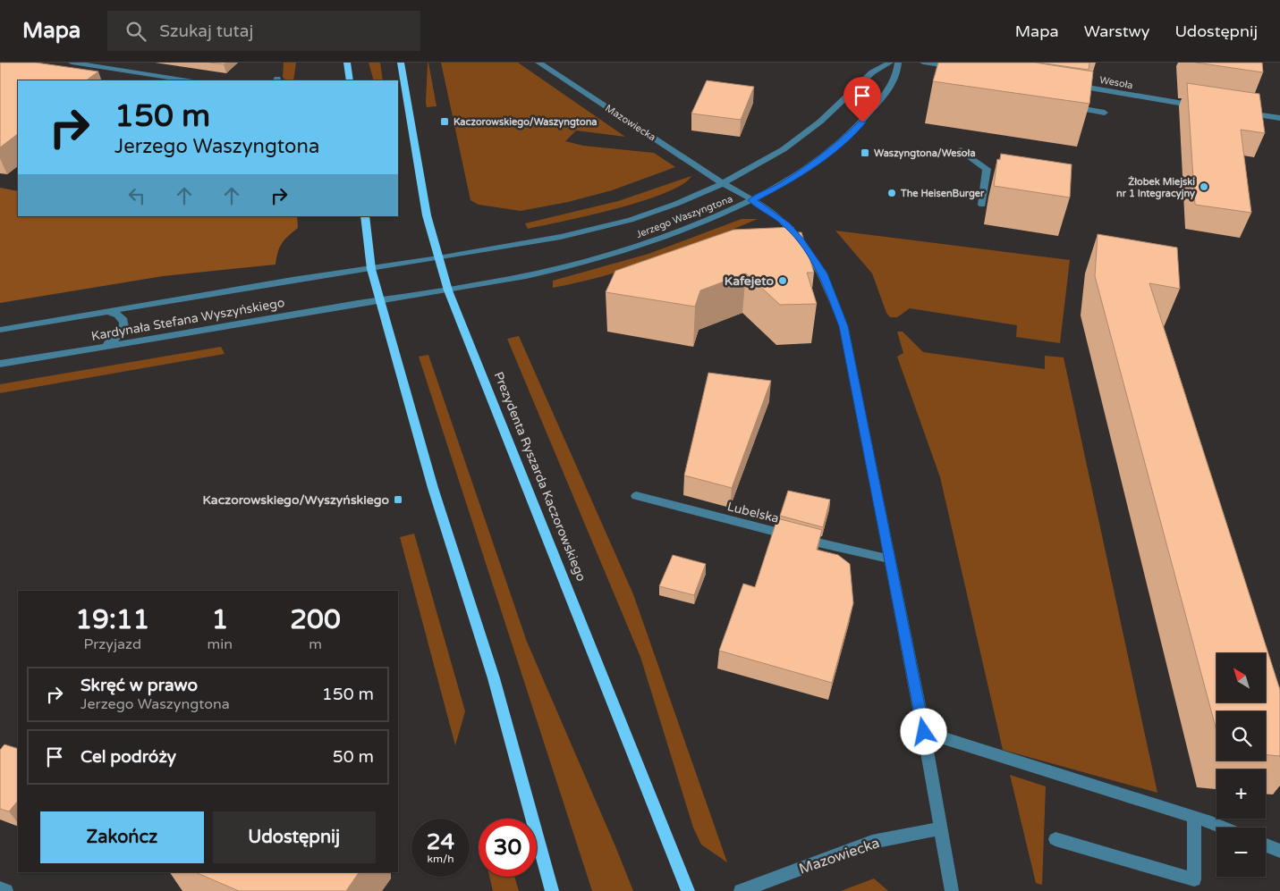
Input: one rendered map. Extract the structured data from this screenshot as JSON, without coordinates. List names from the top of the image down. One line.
{"streets":{"main road":["Prezydenta Ryszarda Kaczorowskiego"],"street":["Wesoła","Mazowiecka","Jerzego Waszyngtona","Kardynała Stefana Wyszyńskiego","Lubelska"]},"crossings":[["Mazowiecka","Jerzego Waszyngtona"],["Jerzego Waszyngtona","Kardynała Stefana Wyszyńskiego"],["Jerzego Waszyngtona","Prezydenta Ryszarda Kaczorowskiego"]],"places":{"transit":["Kaczorowskiego/Waszyngtona","Waszyngtona/Wesoła","Kaczorowskiego/Wyszyńskiego"],"other":["Żłobek Miejski nr 1 Integracyjny","The HeisenBurger","Kafejeto"]},"north":"top left","page":{"header":"Mapa","search":"Szukaj tutaj","nav":["Mapa","Warstwy","Udostępnij"],"turn":["150 m","Jerzego Waszyngtona"],"eta":["19:11","Przyjazd","1","min","200","m"],"map_buttons":["+","−"],"list":[{"name":"Skręć w prawo","note":"Jerzego Waszyngtona","value":"150 m"},{"name":"Cel podróży","value":"50 m"}],"buttons":["Zakończ","Udostępnij"],"speed":"24 km/h","limit":"30"}}
